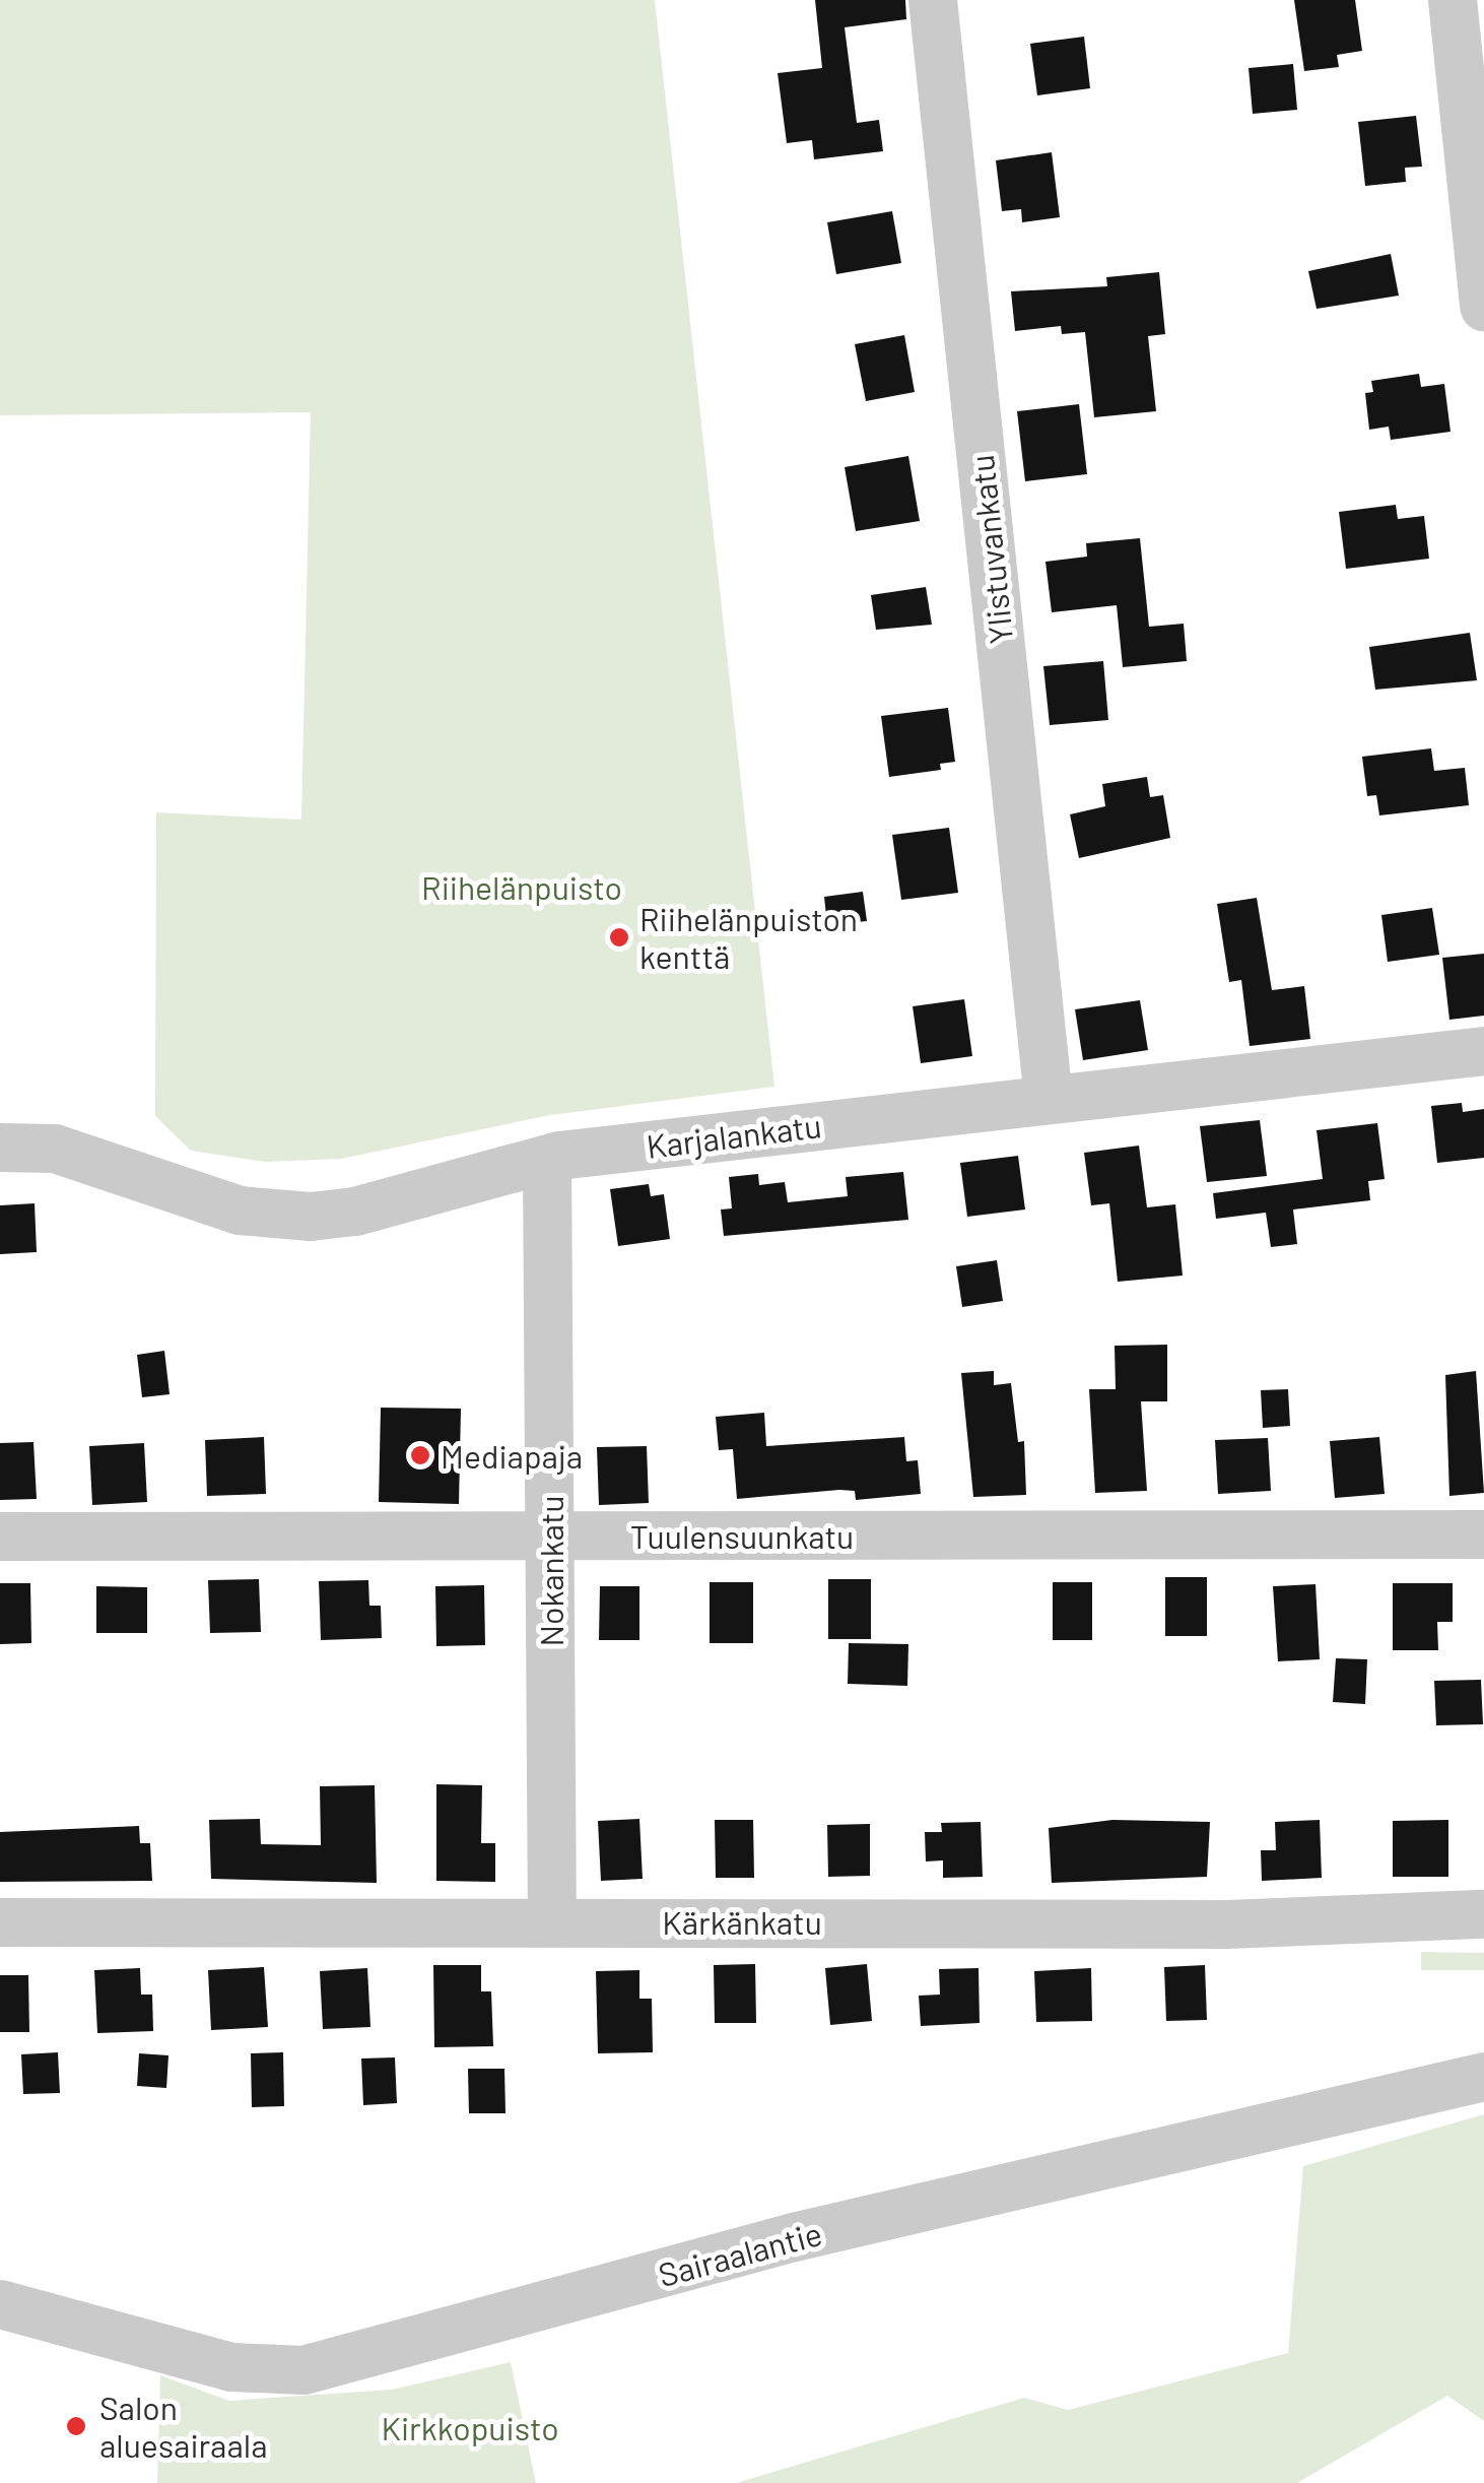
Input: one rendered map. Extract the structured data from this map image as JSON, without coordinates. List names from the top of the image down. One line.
{"streets":{"street":["Ylistuvankatu","Karjalankatu","Tuulensuunkatu","Nokankatu","Kärkänkatu","Sairaalantie"]},"crossings":[["Ylistuvankatu","Karjalankatu"],["Karjalankatu","Nokankatu"],["Tuulensuunkatu","Nokankatu"],["Nokankatu","Kärkänkatu"]],"parks":["Riihelänpuisto","Kirkkopuisto"],"places":["Riihelänpuiston kenttä","Mediapaja","Salon aluesairaala"]}
